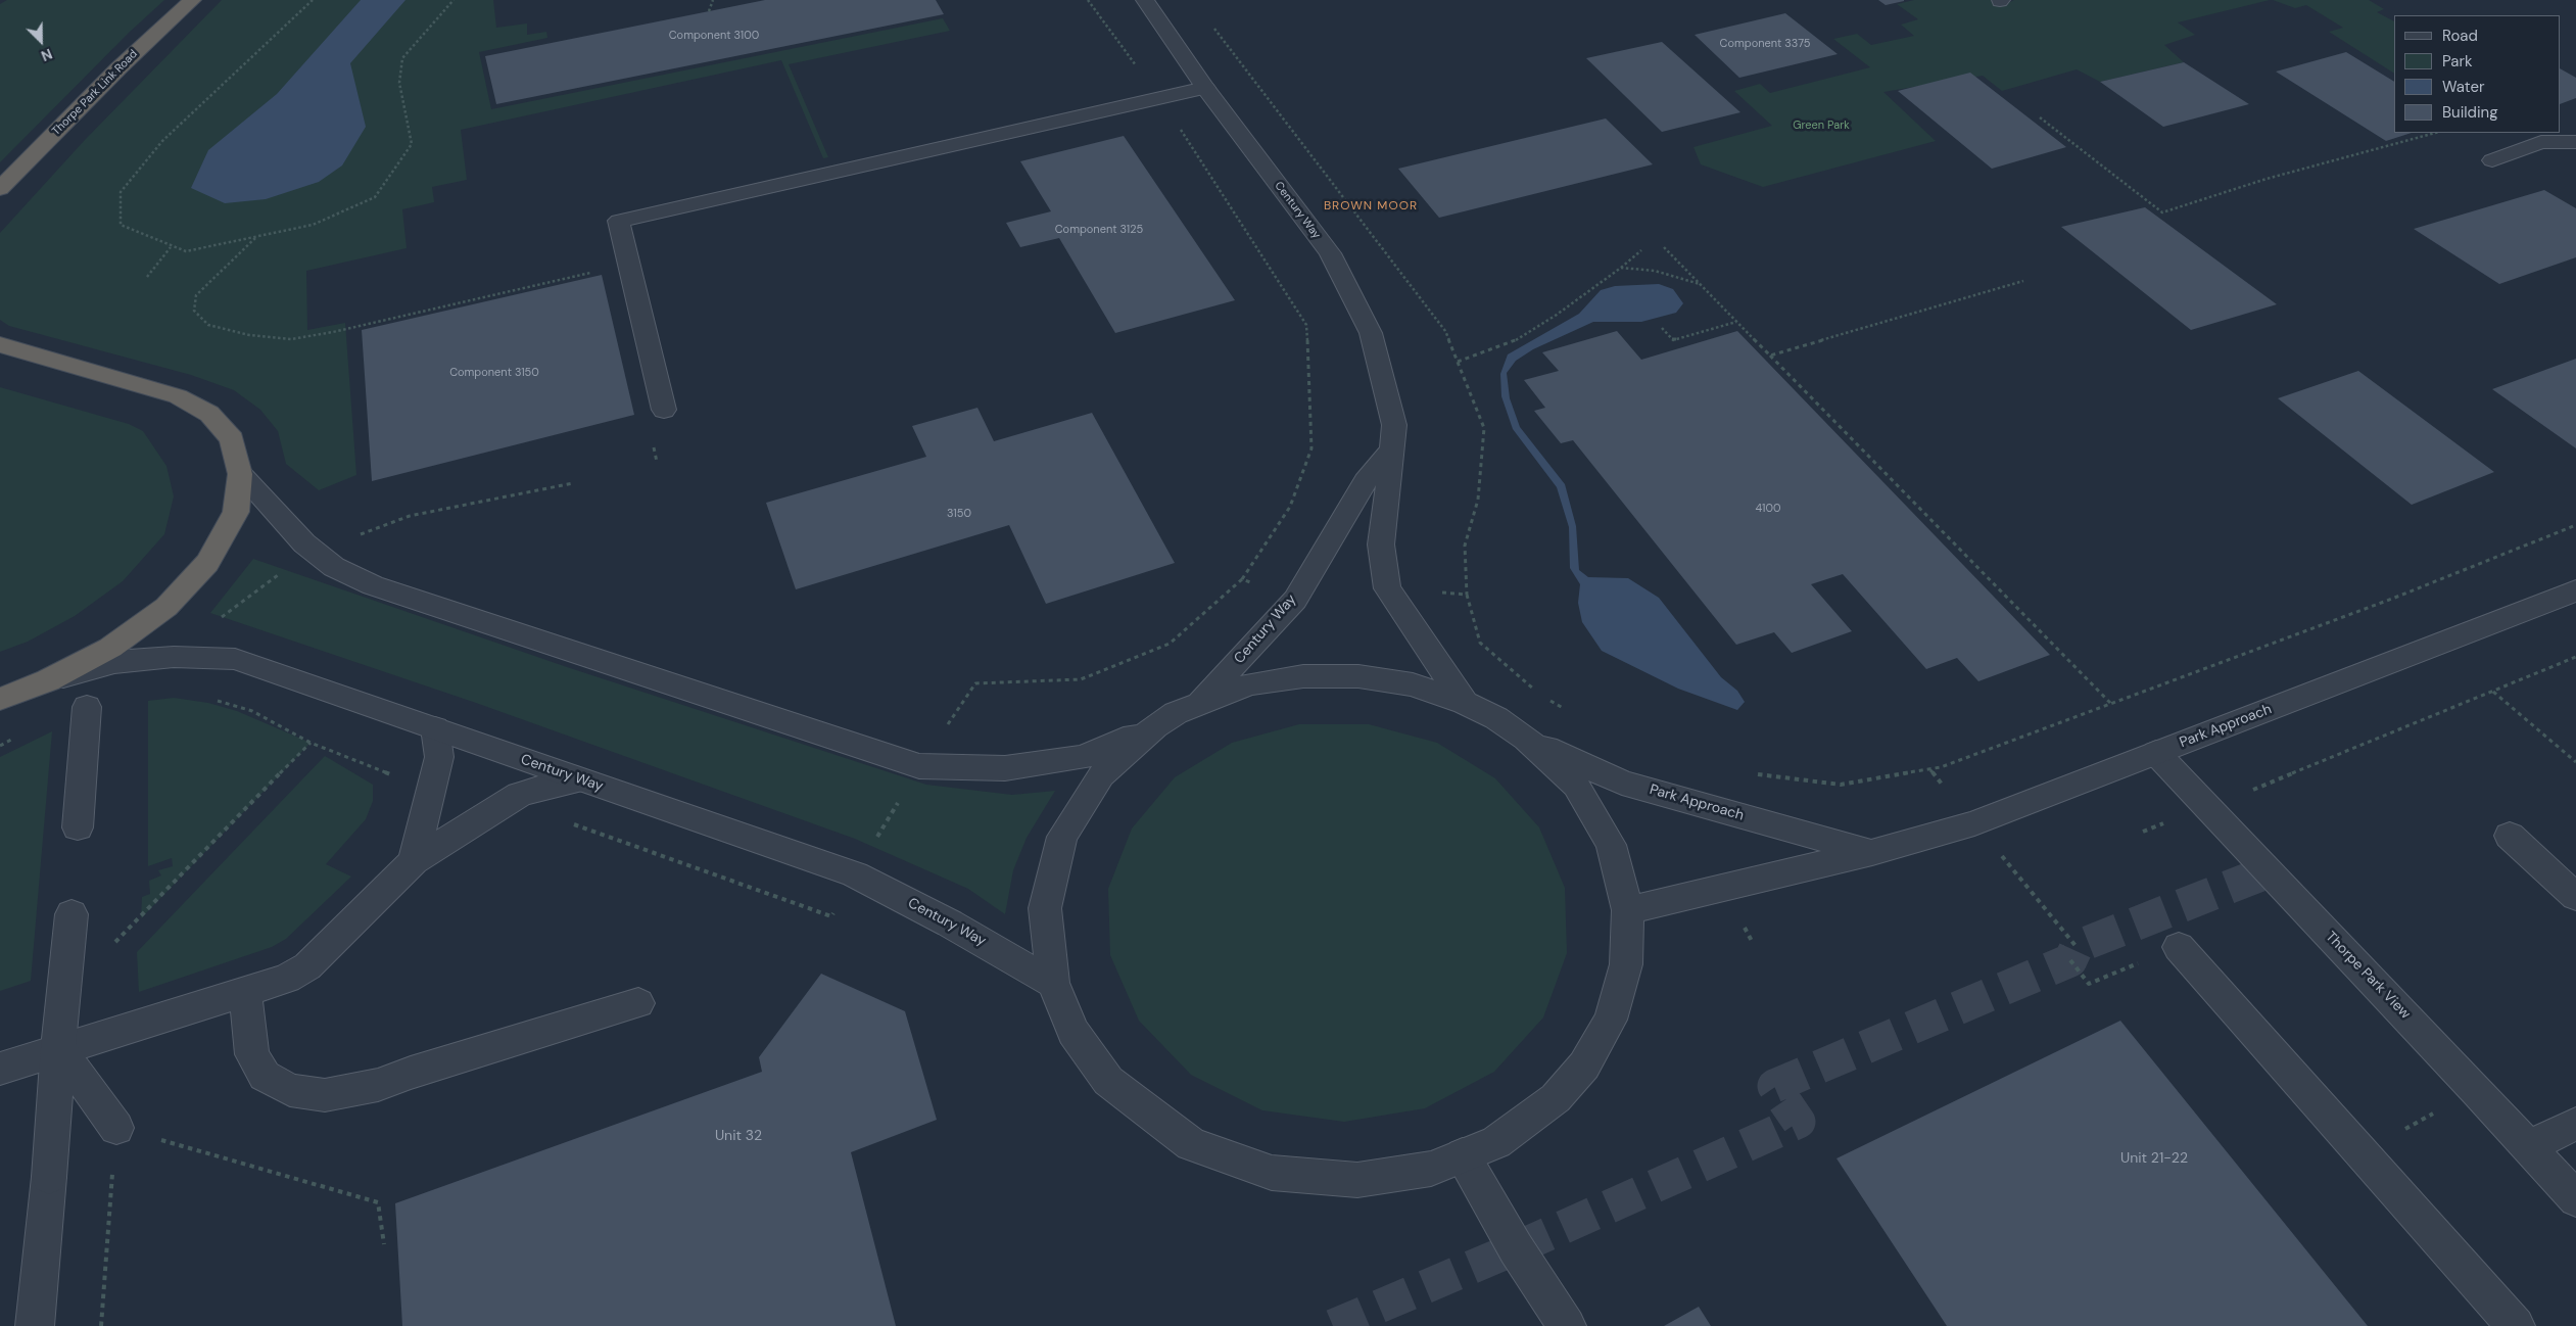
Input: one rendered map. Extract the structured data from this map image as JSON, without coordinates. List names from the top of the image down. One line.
{"streets":{"highway":["Thorpe Park Link Road"],"street":["Century Way","Park Approach","Thorpe Park View"]},"crossings":[["Park Approach","Thorpe Park View"]],"districts":["BROWN MOOR"],"parks":["Green Park"],"house_numbers":["Component 3100","Component 3375","Component 3125","Component 3150","4100","3150","Unit 32","Unit 21-22"],"legend":["Road","Park","Water","Building"],"north":"bottom right"}
